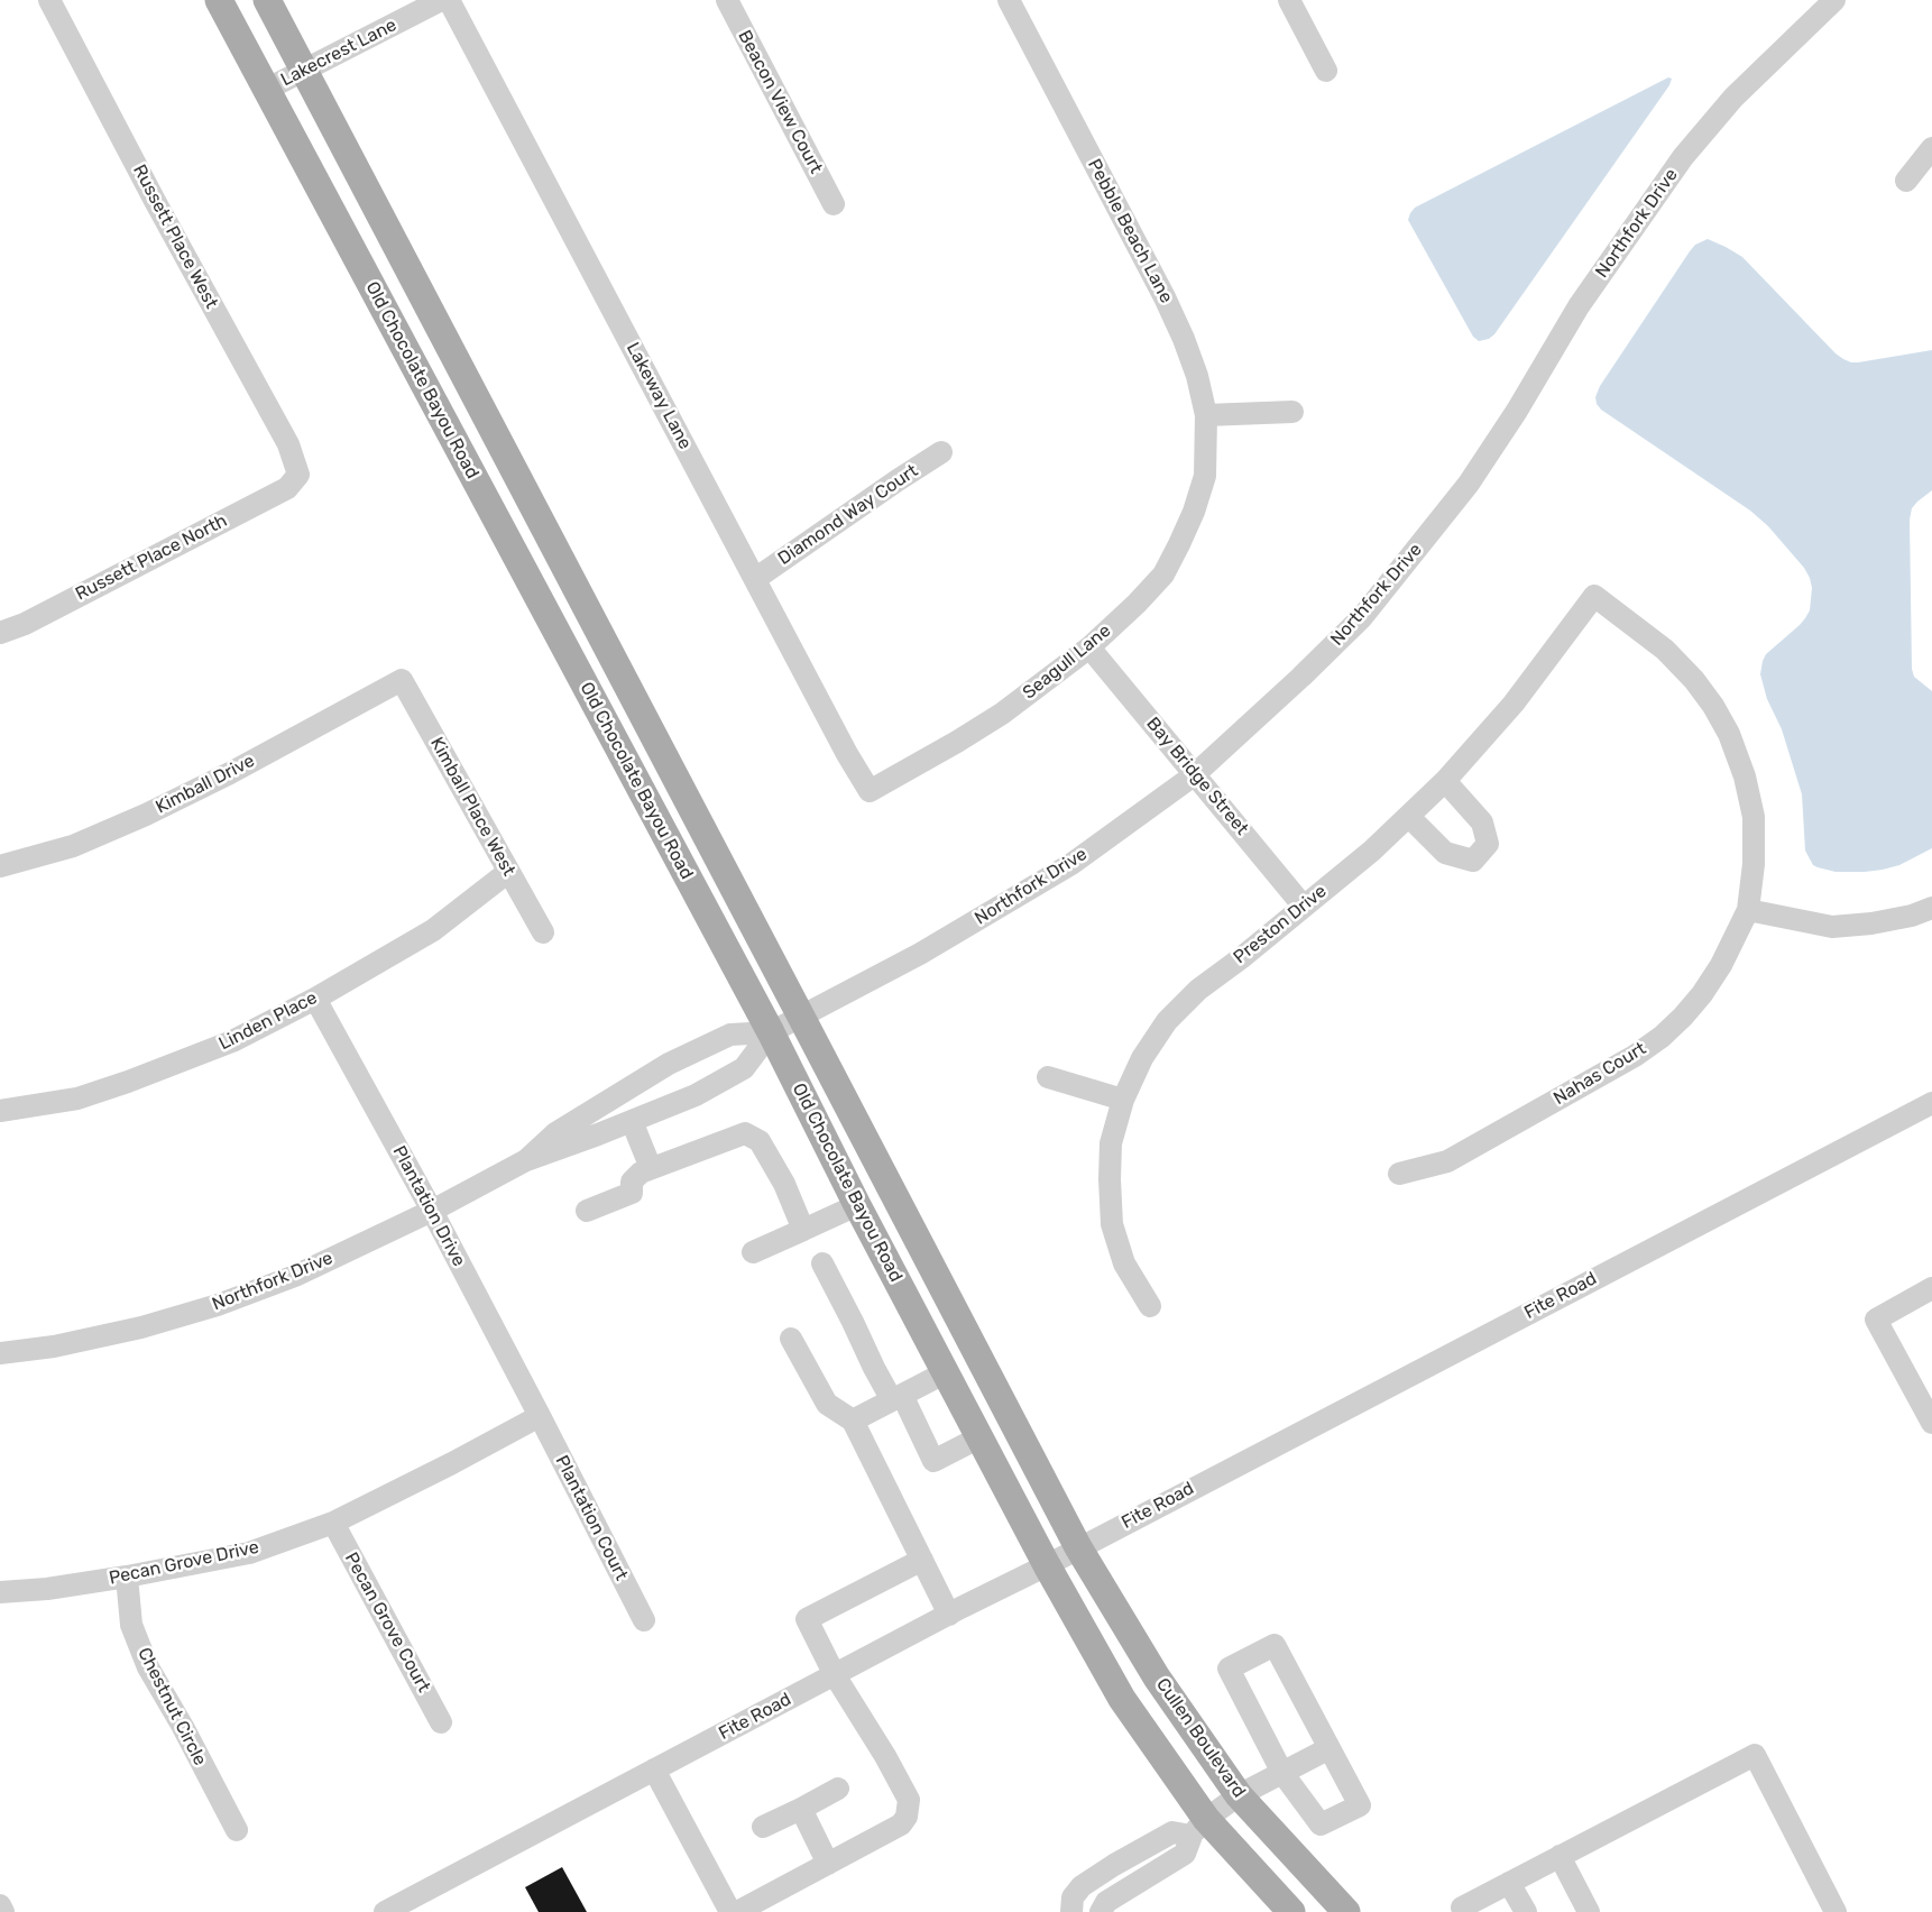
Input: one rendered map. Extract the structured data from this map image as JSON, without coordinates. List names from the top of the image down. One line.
{"streets":{"main road":["Old Chocolate Bayou Road","Cullen Boulevard"],"street":["Lakecrest Lane","Beacon View Court","Northfork Drive","Pebble Beach Lane","Russett Place West","Lakeway Lane","Diamond Way Court","Russett Place North","Seagull Lane","Bay Bridge Street","Kimball Drive","Kimball Place West","Preston Drive","Linden Place","Nahas Court","Plantation Drive","Fite Road","Plantation Court","Pecan Grove Drive","Pecan Grove Court","Chestnut Circle"]},"crossings":[["Lakecrest Lane","Old Chocolate Bayou Road"],["Northfork Drive","Old Chocolate Bayou Road"],["Northfork Drive","Bay Bridge Street"],["Northfork Drive","Plantation Drive"],["Pebble Beach Lane","Seagull Lane"],["Russett Place West","Russett Place North"],["Old Chocolate Bayou Road","Fite Road"],["Old Chocolate Bayou Road","Cullen Boulevard"],["Lakeway Lane","Diamond Way Court"],["Lakeway Lane","Seagull Lane"],["Seagull Lane","Bay Bridge Street"],["Bay Bridge Street","Preston Drive"],["Kimball Drive","Kimball Place West"],["Kimball Place West","Linden Place"],["Preston Drive","Nahas Court"],["Linden Place","Plantation Drive"],["Plantation Drive","Plantation Court"],["Plantation Drive","Pecan Grove Drive"],["Fite Road","Cullen Boulevard"],["Plantation Court","Pecan Grove Drive"],["Pecan Grove Drive","Pecan Grove Court"],["Pecan Grove Drive","Chestnut Circle"]]}
